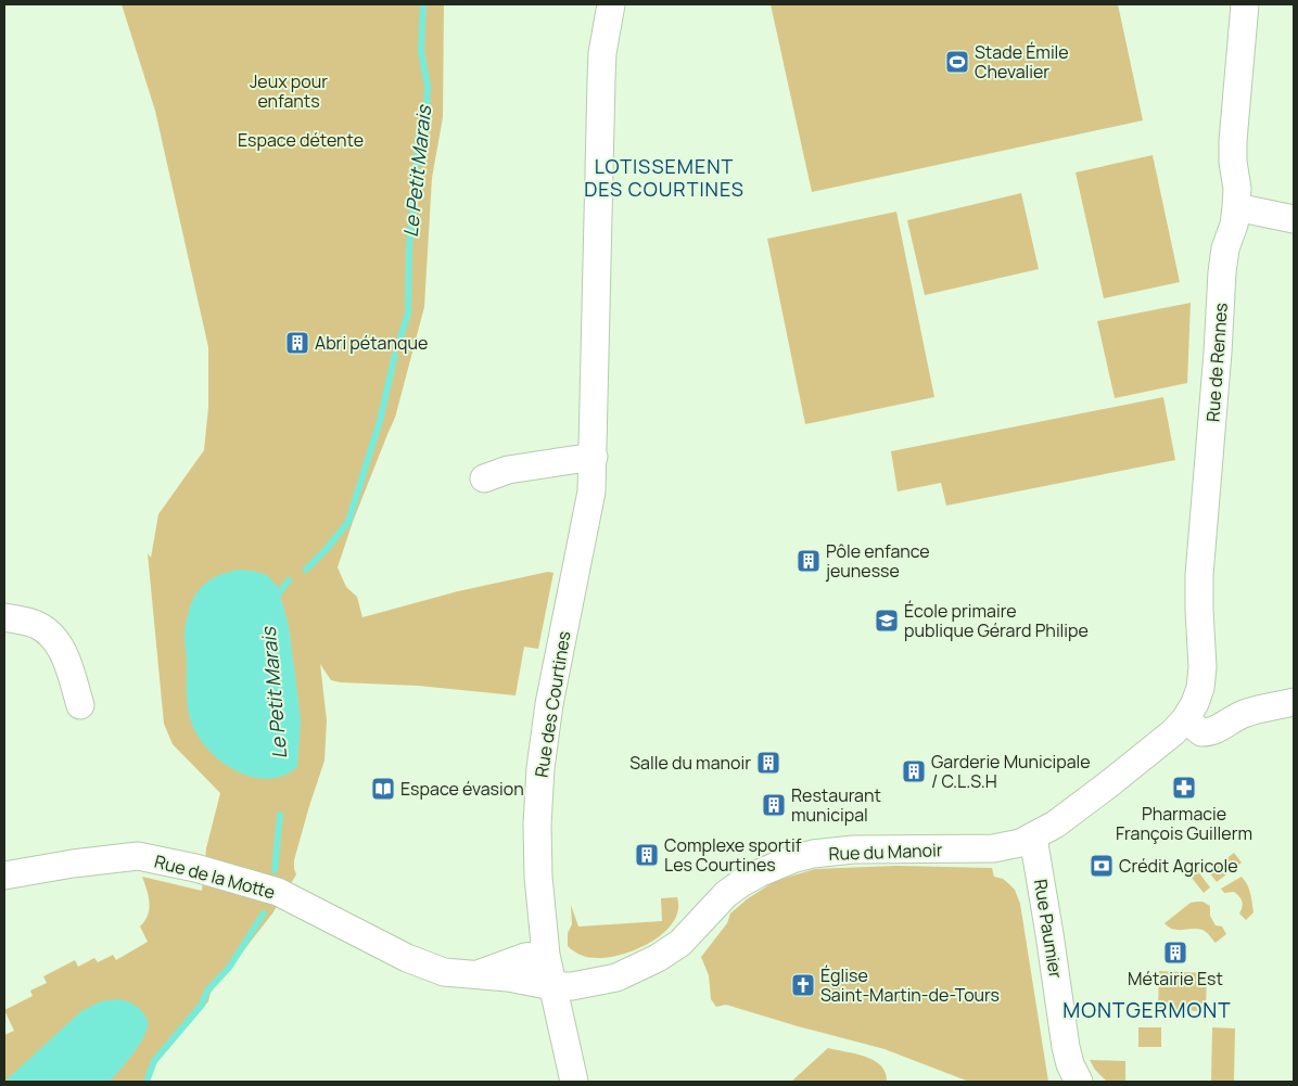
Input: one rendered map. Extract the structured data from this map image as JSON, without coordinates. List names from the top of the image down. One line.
{"streets":{"street":["Rue de Rennes","Rue des Courtines","Rue du Manoir","Rue de la Motte","Rue Paumier"]},"crossings":[["Rue de Rennes","Rue du Manoir"],["Rue des Courtines","Rue du Manoir"],["Rue des Courtines","Rue de la Motte"],["Rue du Manoir","Rue de la Motte"],["Rue du Manoir","Rue Paumier"]],"districts":["LOTISSEMENT DES COURTINES","MONTGERMONT"],"water":["Le Petit Marais"],"parks":["Jeux pour enfants","Espace détente"],"places":{"sports":["Stade Émile Chevalier"],"building":["Abri pétanque","Pôle enfance jeunesse","Salle du manoir","Garderie Municipale / C.L.S.H","Restaurant municipal","Complexe sportif Les Courtines","Métairie Est"],"school or university":["École primaire publique Gérard Philipe"],"pharmacy":["Pharmacie François Guillerm"],"library":["Espace évasion"],"bank":["Crédit Agricole"],"church":["Église Saint-Martin-de-Tours"]}}
